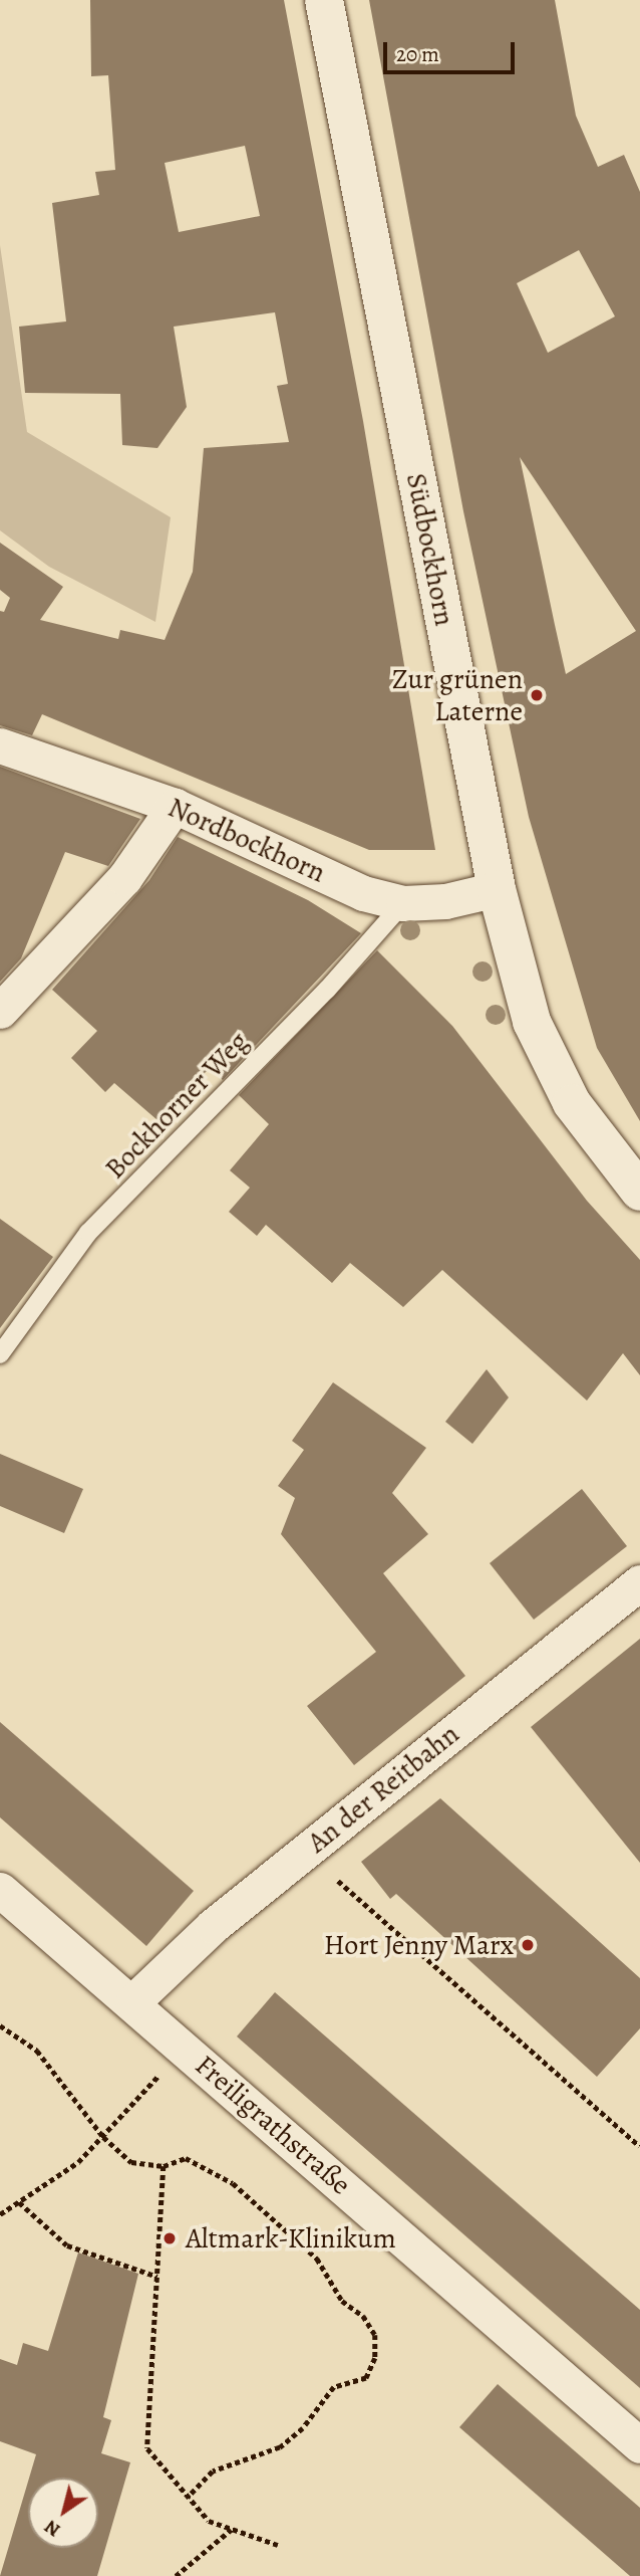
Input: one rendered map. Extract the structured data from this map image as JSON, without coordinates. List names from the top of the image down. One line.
{"streets":{"street":["Südbockhorn","Nordbockhorn","An der Reitbahn","Freiligrathstraße"],"lane":["Bockhorner Weg"]},"crossings":[["Südbockhorn","Nordbockhorn"],["Nordbockhorn","Bockhorner Weg"],["An der Reitbahn","Freiligrathstraße"]],"places":["Zur grünen Laterne","Hort Jenny Marx","Altmark-Klinikum"],"scale_bar":"20 m","north":"bottom left"}
